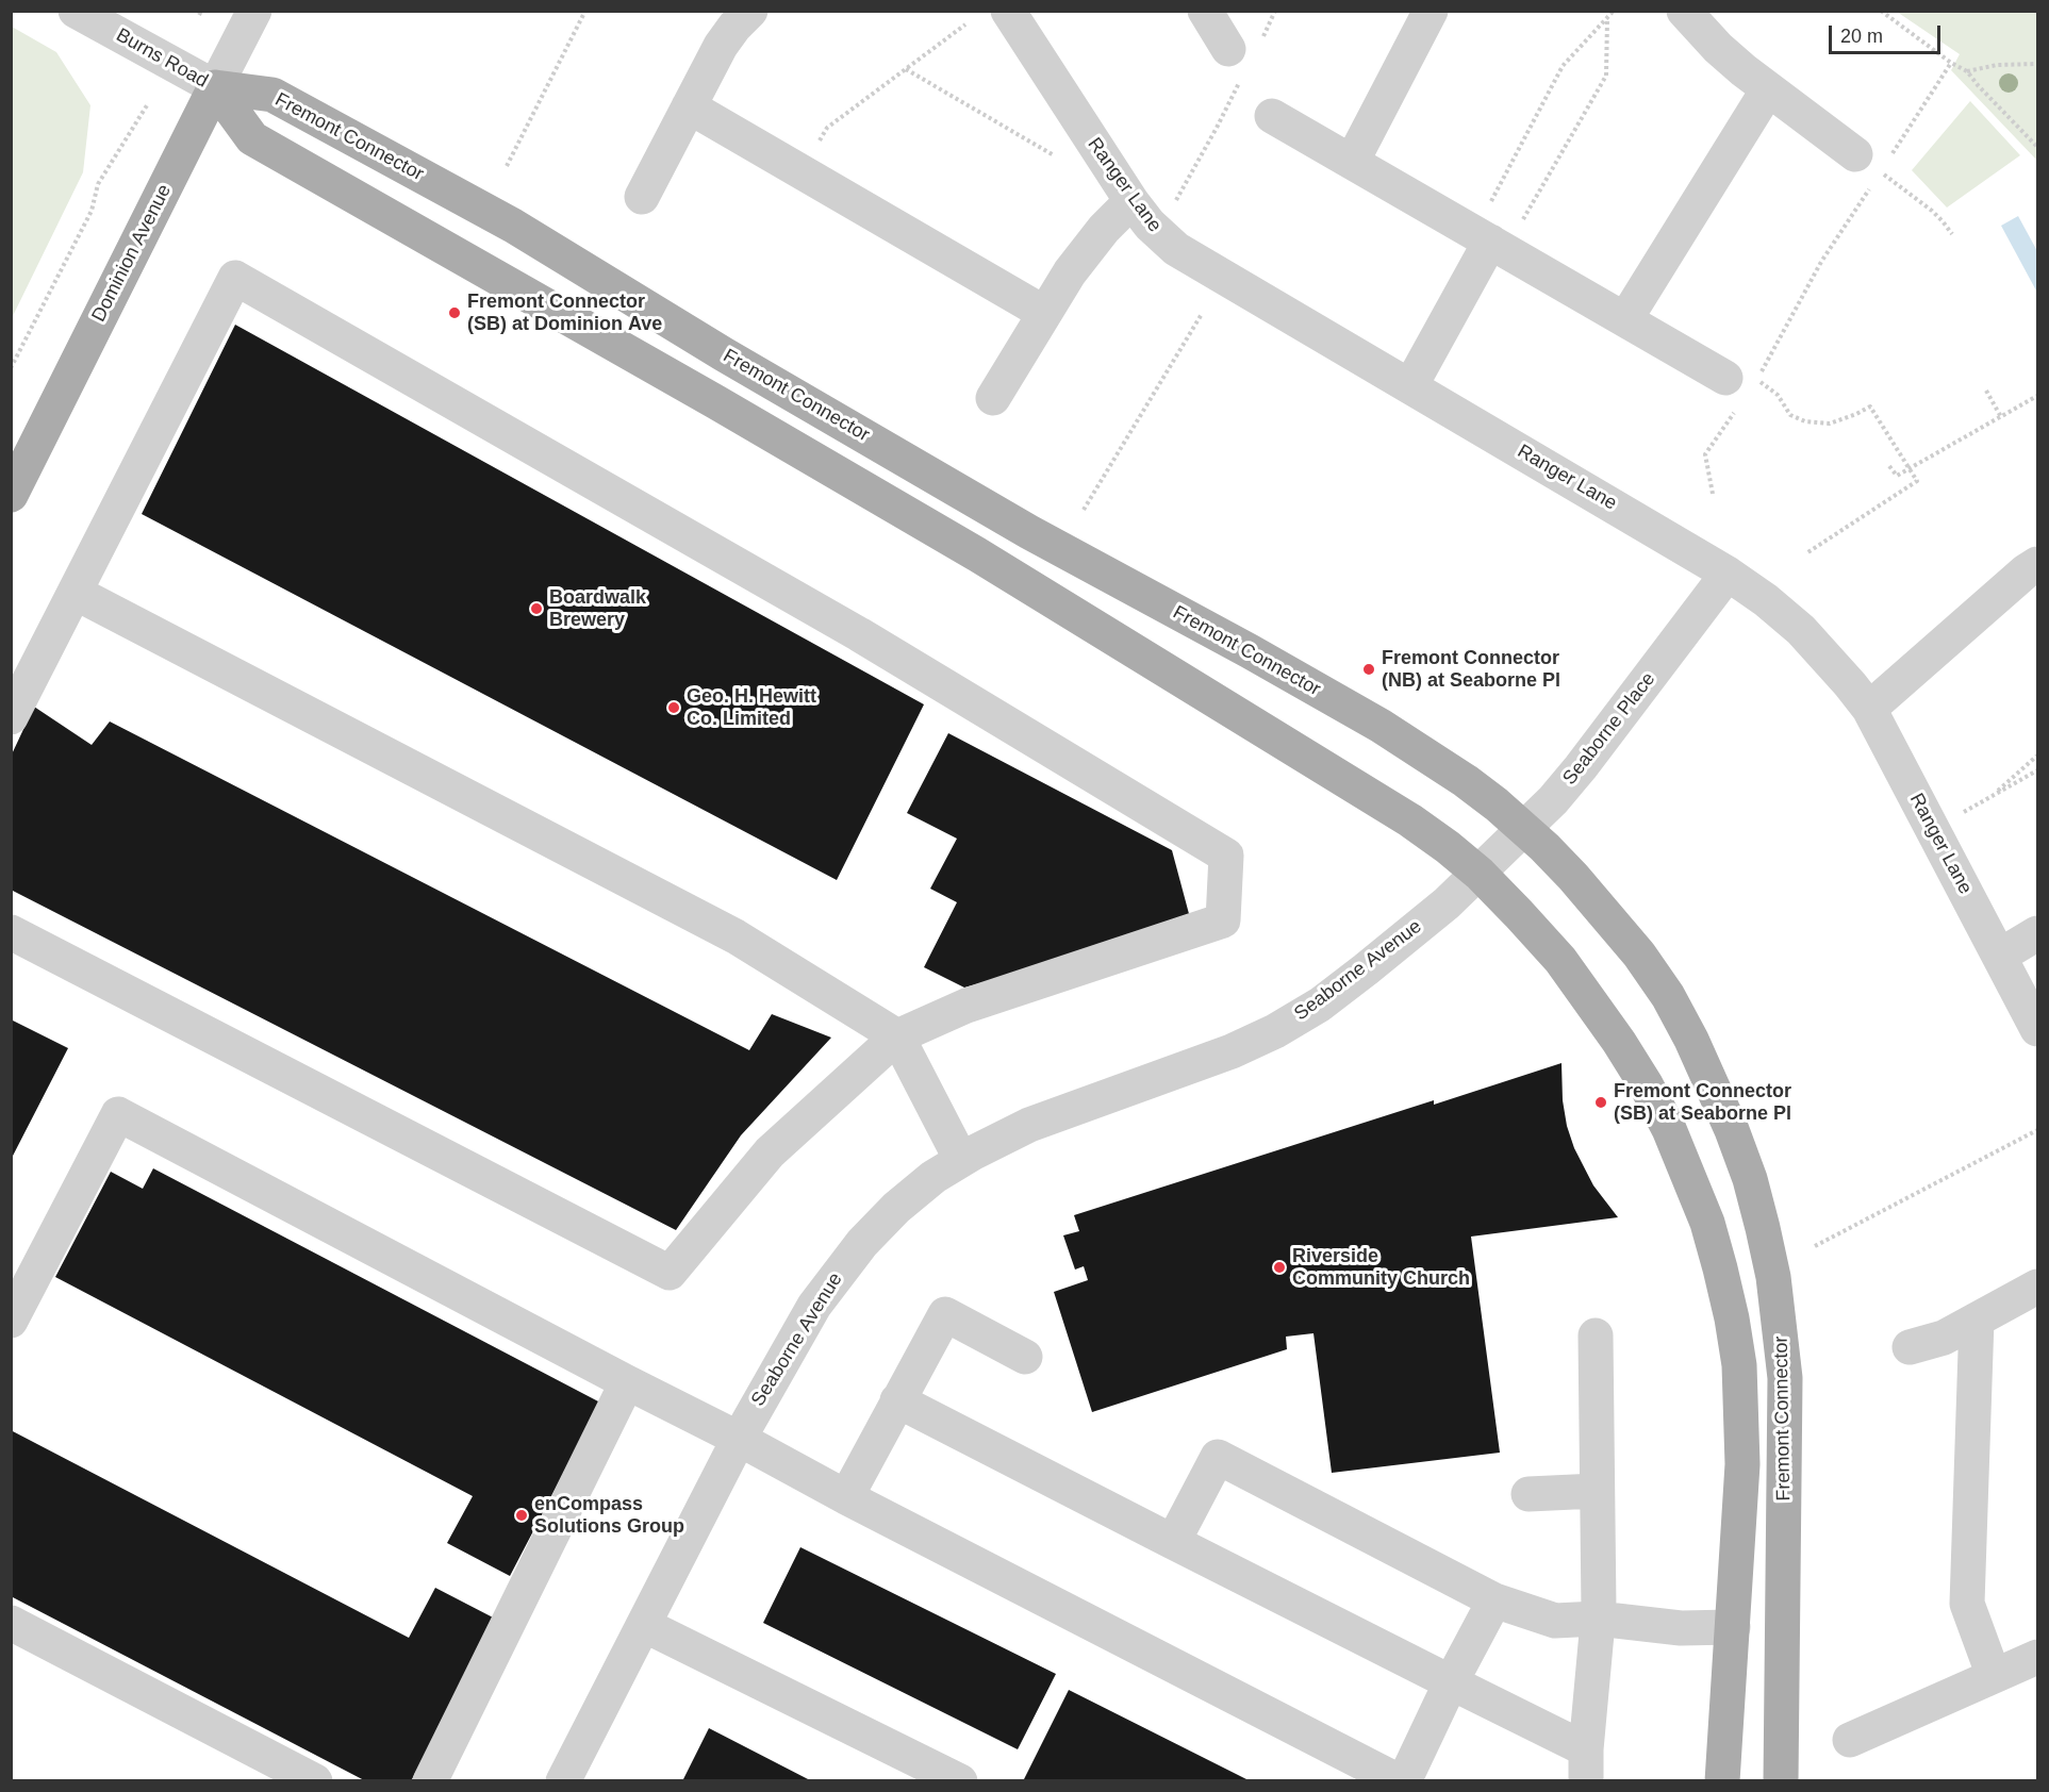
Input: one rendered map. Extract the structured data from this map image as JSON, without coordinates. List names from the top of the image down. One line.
{"streets":{"main road":["Fremont Connector","Dominion Avenue"],"street":["Burns Road","Ranger Lane","Seaborne Place","Seaborne Avenue"]},"crossings":[["Burns Road","Fremont Connector"],["Burns Road","Dominion Avenue"],["Fremont Connector","Dominion Avenue"],["Fremont Connector","Seaborne Place"],["Ranger Lane","Seaborne Place"],["Seaborne Place","Seaborne Avenue"]],"places":["Fremont Connector (SB) at Dominion Ave","Boardwalk Brewery","Fremont Connector (NB) at Seaborne Pl","Geo. H. Hewitt Co. Limited","Fremont Connector (SB) at Seaborne Pl","Riverside Community Church","enCompass Solutions Group"],"scale_bar":"20 m"}
